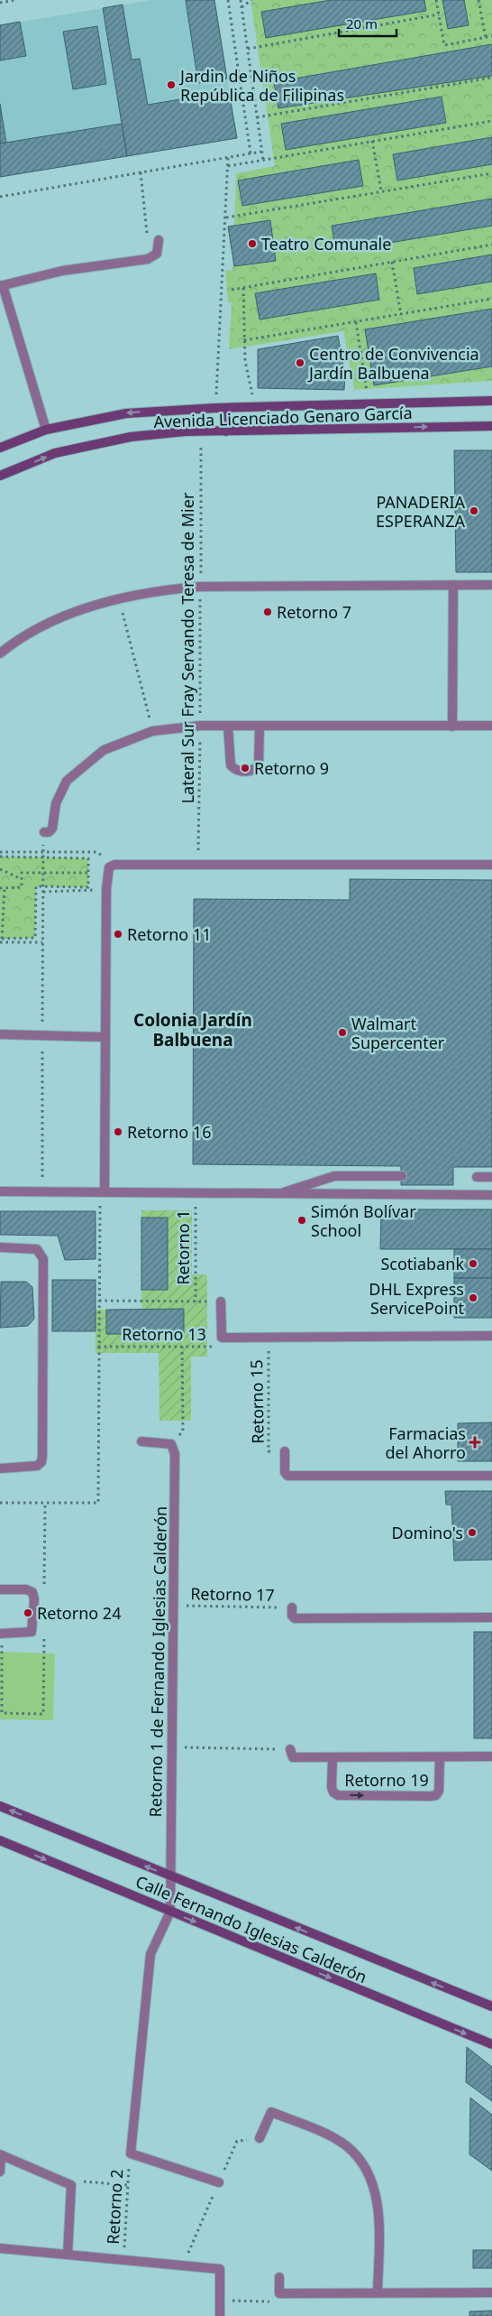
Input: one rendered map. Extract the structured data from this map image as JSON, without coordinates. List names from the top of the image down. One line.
{"streets":{"street":["Avenida Licenciado Genaro García","Retorno 1 de Fernando Iglesias Calderón","Retorno 19","Calle Fernando Iglesias Calderón"],"path":["Lateral Sur Fray Servando Teresa de Mier","Retorno 1","Retorno 13","Retorno 15","Retorno 17","Retorno 2"]},"crossings":[["Avenida Licenciado Genaro García","Lateral Sur Fray Servando Teresa de Mier"],["Retorno 17","Retorno 1 de Fernando Iglesias Calderón"],["Retorno 1 de Fernando Iglesias Calderón","Calle Fernando Iglesias Calderón"]],"districts":["Colonia Jardín Balbuena"],"places":{"other":["Jardin de Niños República de Filipinas","Teatro Comunale","Centro de Convivencia Jardín Balbuena","PANADERIA ESPERANZA","Retorno 7","Retorno 9","Retorno 11","Walmart Supercenter","Retorno 16","Simón Bolívar School","Scotiabank","DHL Express ServicePoint","Domino's","Retorno 24"],"health":["Farmacias del Ahorro"]},"scale_bar":"20 m"}
